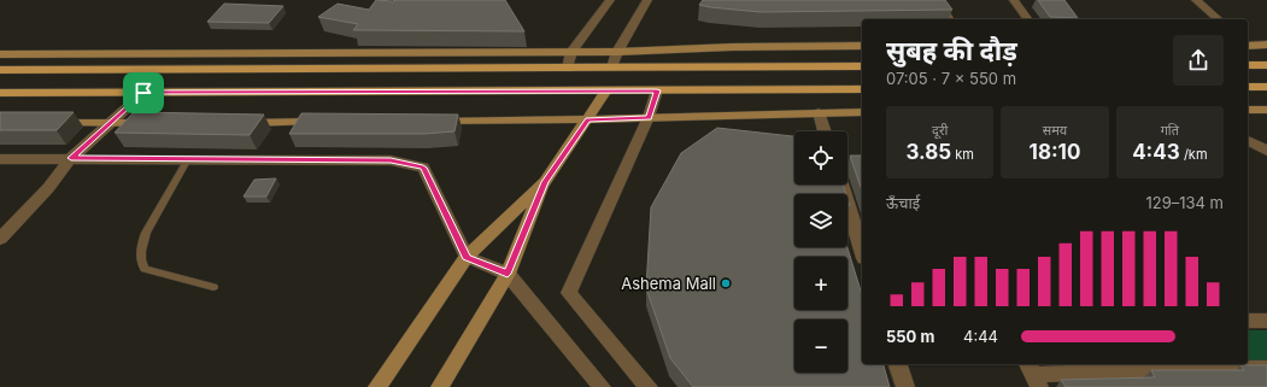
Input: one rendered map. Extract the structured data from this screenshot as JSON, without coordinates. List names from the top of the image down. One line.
{"places":["Ashema Mall"],"page":{"heading":["सुबह की दौड़","07:05 · 7 × 550 m"],"stats":[["दूरी","3.85 km"],["समय","18:10"],["गति","4:43 /km"]],"map_buttons":["+","−"],"chart":["ऊँचाई","129–134 m"],"list":[{"name":"550 m","note":"4:44"}]}}
